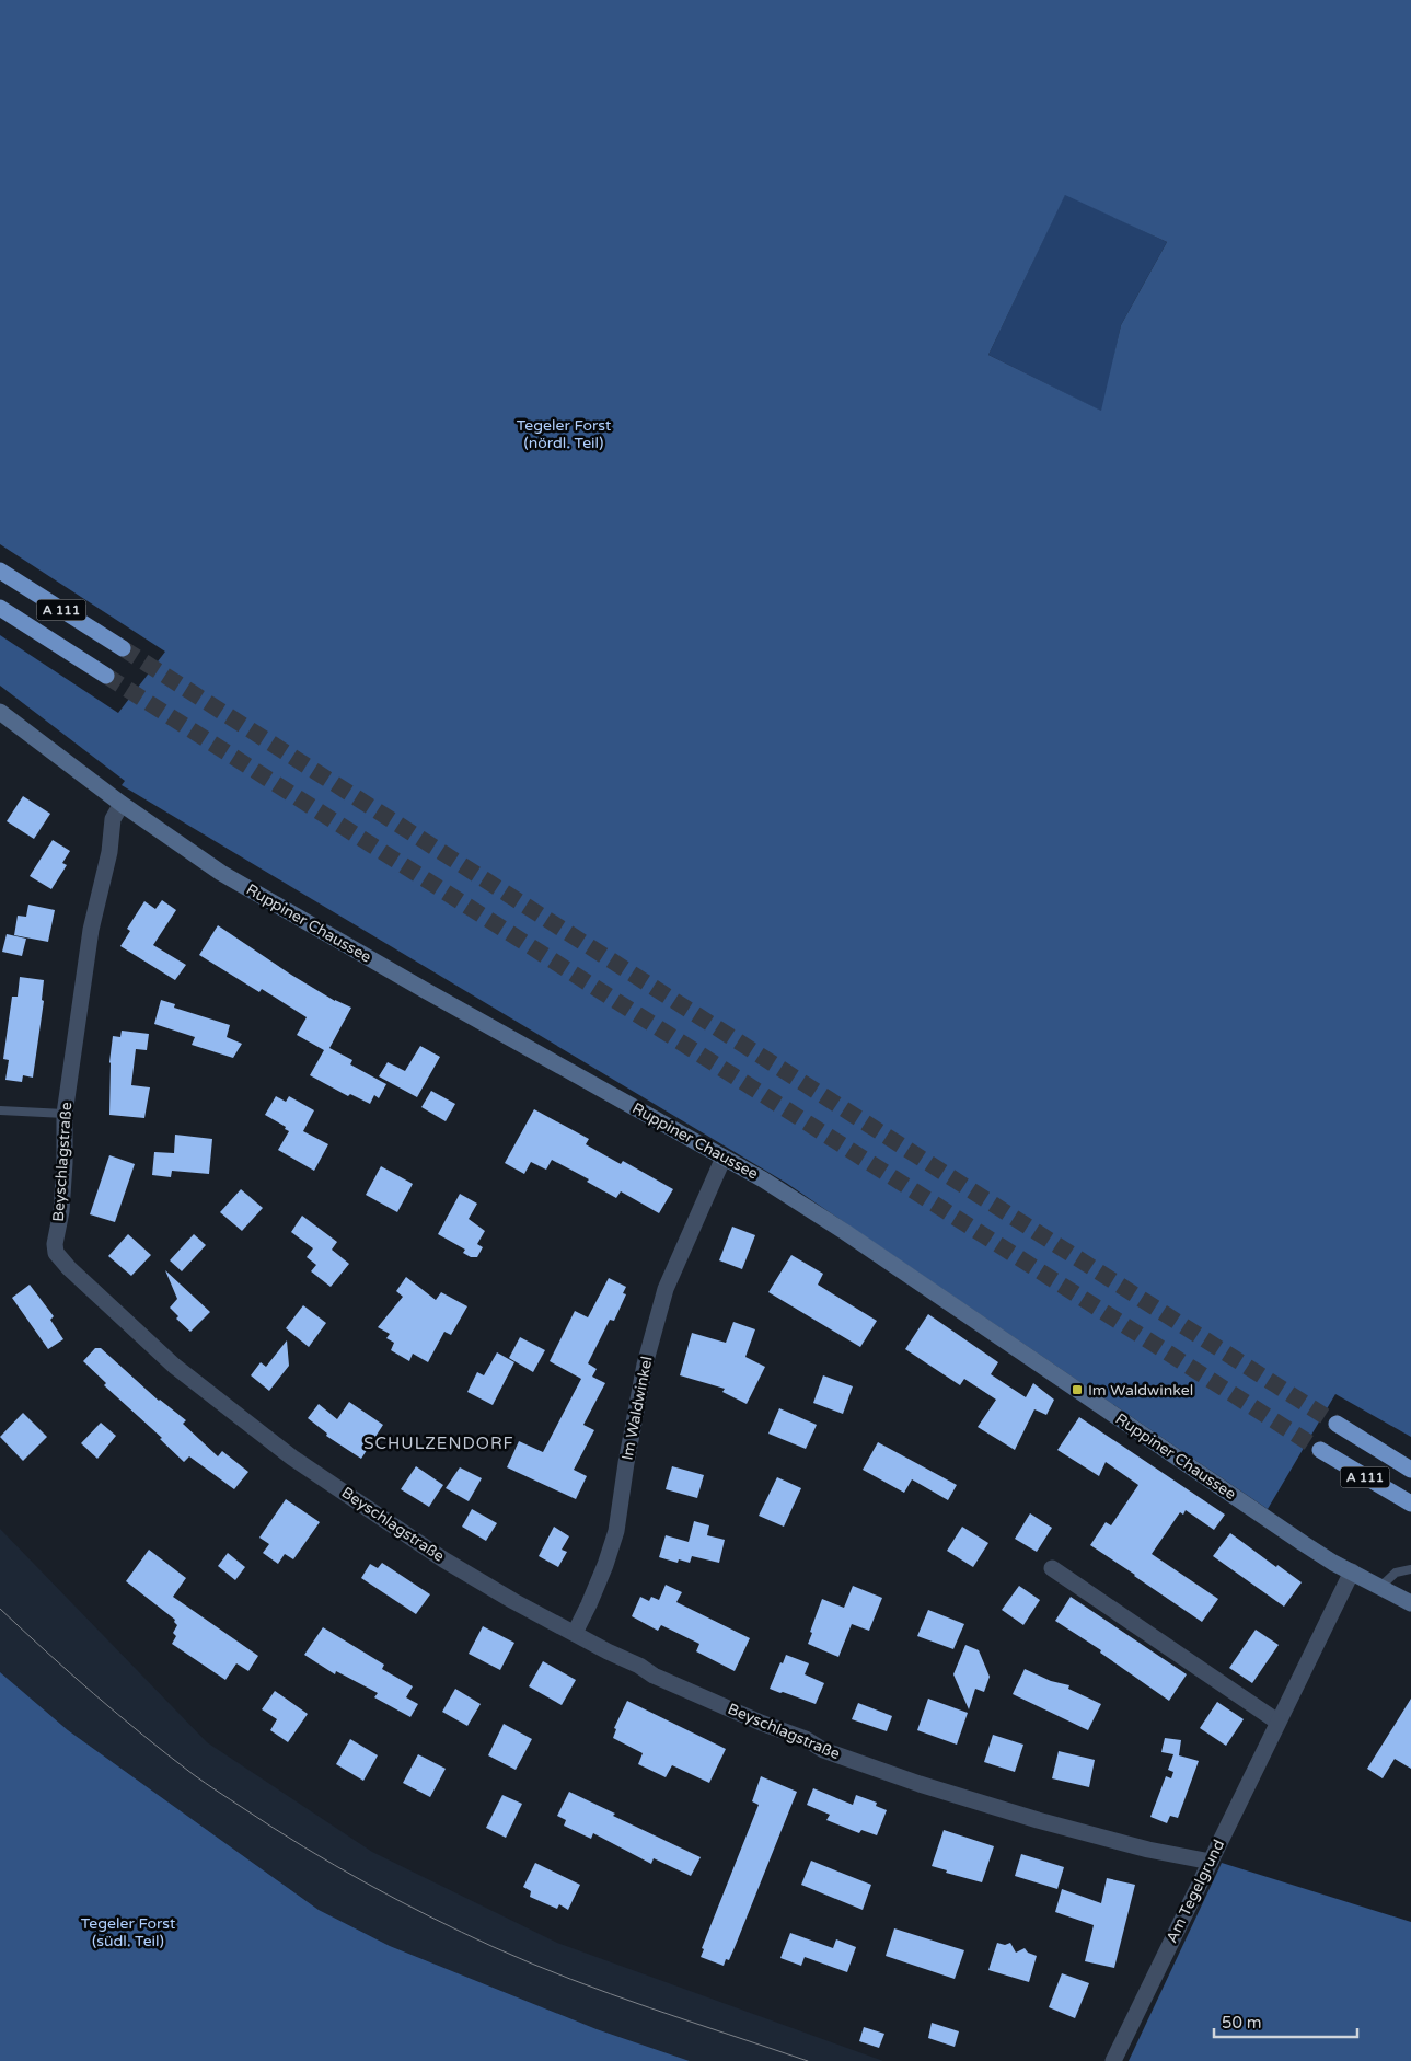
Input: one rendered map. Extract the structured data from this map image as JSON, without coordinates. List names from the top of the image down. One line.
{"streets":{"highway":["A 111"],"street":["Ruppiner Chaussee","Beyschlagstraße","Im Waldwinkel","Am Tegelgrund"]},"crossings":[["Ruppiner Chaussee","Beyschlagstraße"],["Ruppiner Chaussee","Im Waldwinkel"],["Ruppiner Chaussee","Am Tegelgrund"],["Beyschlagstraße","Im Waldwinkel"],["Beyschlagstraße","Am Tegelgrund"]],"districts":["SCHULZENDORF"],"parks":["Tegeler Forst (nördl. Teil)","Tegeler Forst (südl. Teil)"],"places":{"transit":["Im Waldwinkel"]},"scale_bar":"50 m"}
